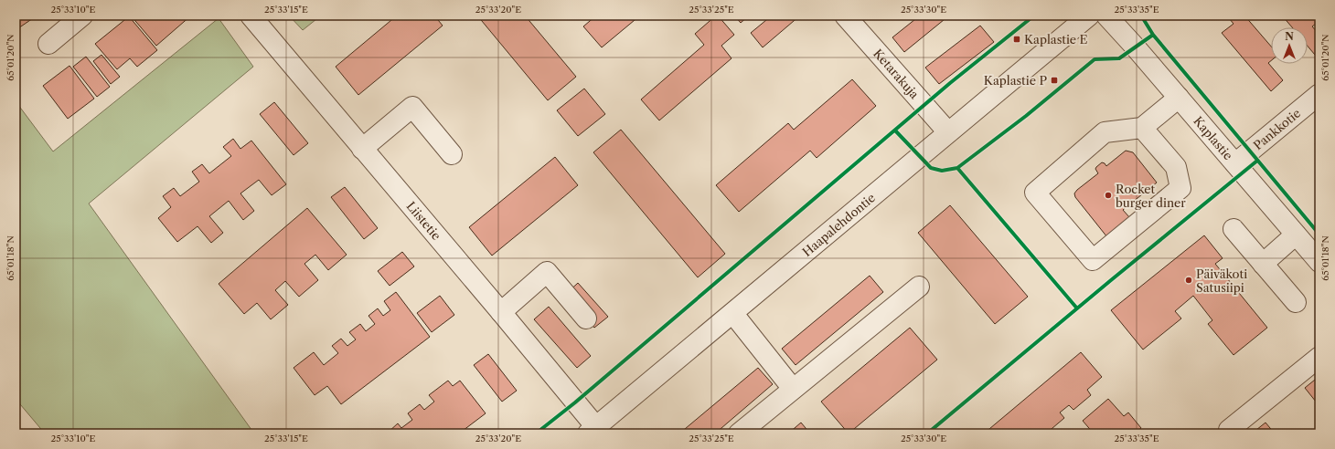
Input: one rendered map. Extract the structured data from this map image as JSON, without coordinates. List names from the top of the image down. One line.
{"streets":{"street":["Ketarakuja","Pankkotie","Kaplastie","Liistetie","Haapalehdontie"]},"crossings":[["Ketarakuja","Haapalehdontie"],["Pankkotie","Kaplastie"],["Liistetie","Haapalehdontie"]],"places":{"transit":["Kaplastie E","Kaplastie P"],"other":["Rocket burger diner","Päiväkoti Satusiipi"]},"north":"top","coordinates":["25°33'10\"E","25°33'15\"E","25°33'20\"E","25°33'25\"E","25°33'30\"E","25°33'35\"E","65°01'20\"N","65°01'18\"N"]}
